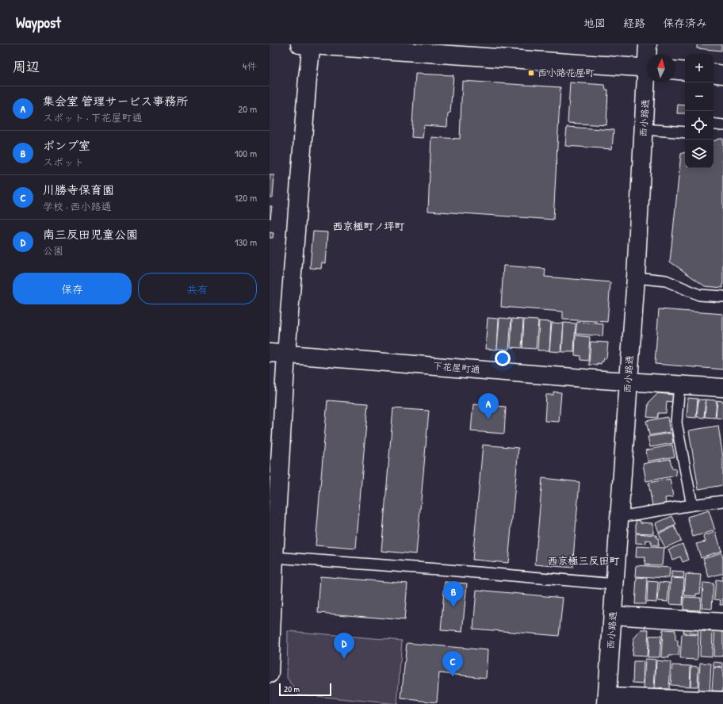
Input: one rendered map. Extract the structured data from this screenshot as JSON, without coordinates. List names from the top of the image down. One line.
{"streets":{"street":["西小路通","下花屋町通"]},"crossings":[["西小路通","下花屋町通"]],"districts":["西京極町ノ坪町","西京極三反田町"],"places":{"transit":["西小路花屋町"]},"scale_bar":"20 m","north":"top","page":{"header":"Waypost","nav":["地図","経路","保存済み"],"heading":["周辺","4件"],"map_buttons":["+","−"],"list":[{"mark":"A","name":"集会室 管理サービス事務所","note":"スポット · 下花屋町通","value":"20 m"},{"mark":"B","name":"ポンプ室","note":"スポット","value":"100 m"},{"mark":"C","name":"川勝寺保育園","note":"学校 · 西小路通","value":"120 m"},{"mark":"D","name":"南三反田児童公園","note":"公園","value":"130 m"}],"buttons":["保存","共有"],"pins":["A","B","D","C"],"scale":"20 m"}}
